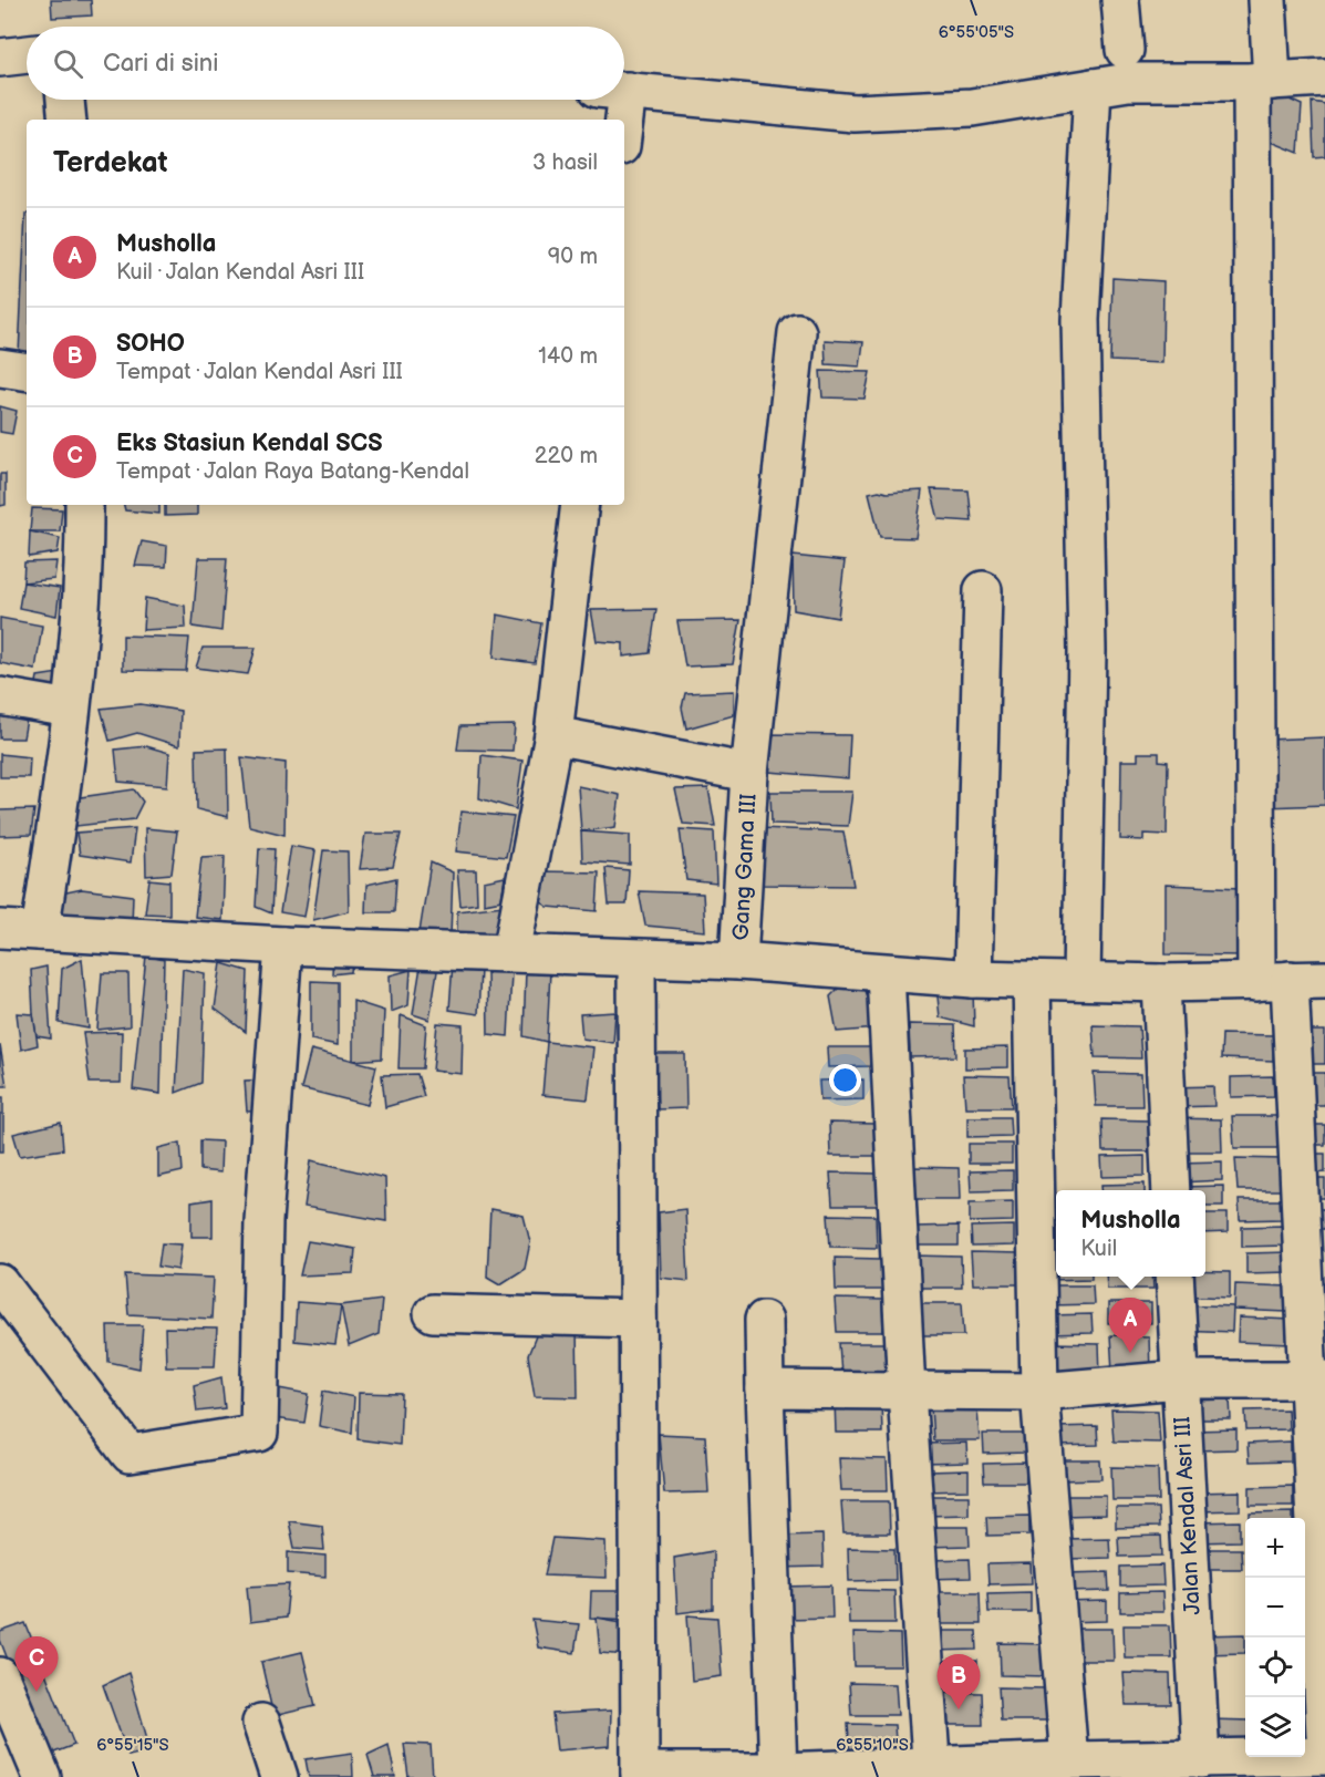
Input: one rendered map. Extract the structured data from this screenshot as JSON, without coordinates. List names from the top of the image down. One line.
{"streets":{"main road":["Gang Gama III","Jalan Kendal Asri III"]},"page":{"search":"Cari di sini","heading":["Terdekat","3 hasil"],"list":[{"mark":"A","name":"Musholla","note":"Kuil · Jalan Kendal Asri III","value":"90 m"},{"mark":"B","name":"SOHO","note":"Tempat · Jalan Kendal Asri III","value":"140 m"},{"mark":"C","name":"Eks Stasiun Kendal SCS","note":"Tempat · Jalan Raya Batang-Kendal","value":"220 m"}],"popup":["Musholla","Kuil"],"pins":["A","C","B"],"map_buttons":["+","−"]},"coordinates":["6°55'05\"S","6°55'15\"S","6°55'10\"S"]}
